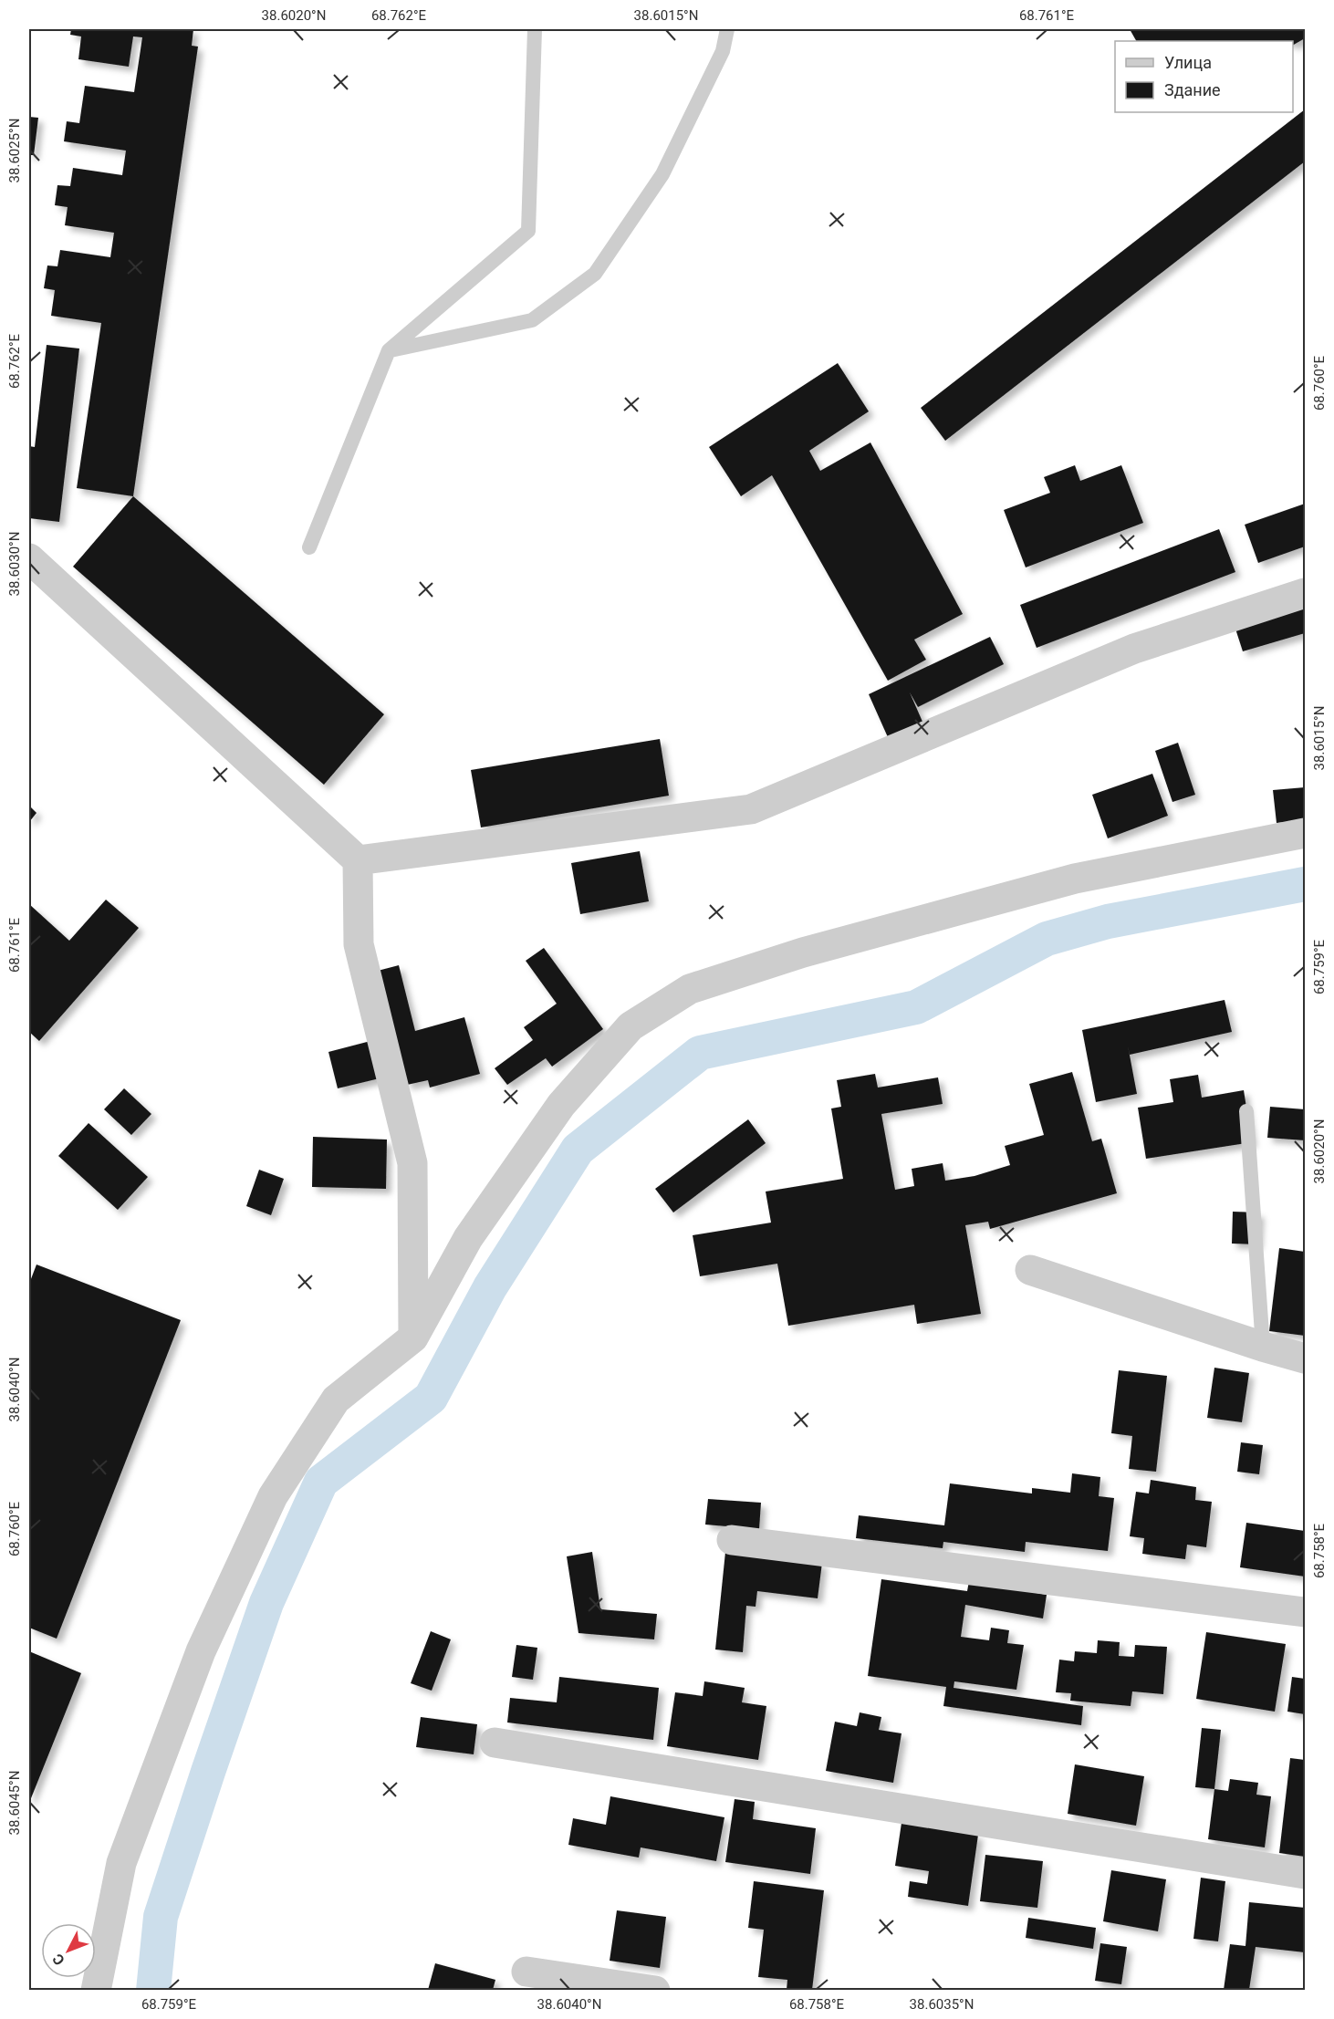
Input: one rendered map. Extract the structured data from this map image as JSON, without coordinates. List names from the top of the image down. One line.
{"legend":["Улица","Здание"],"north":"bottom left","coordinates":["38.6020°N","68.762°E","38.6015°N","68.761°E","38.6025°N","68.760°E","38.6030°N","68.759°E","38.6040°N","68.758°E","38.6045°N","38.6035°N"]}
